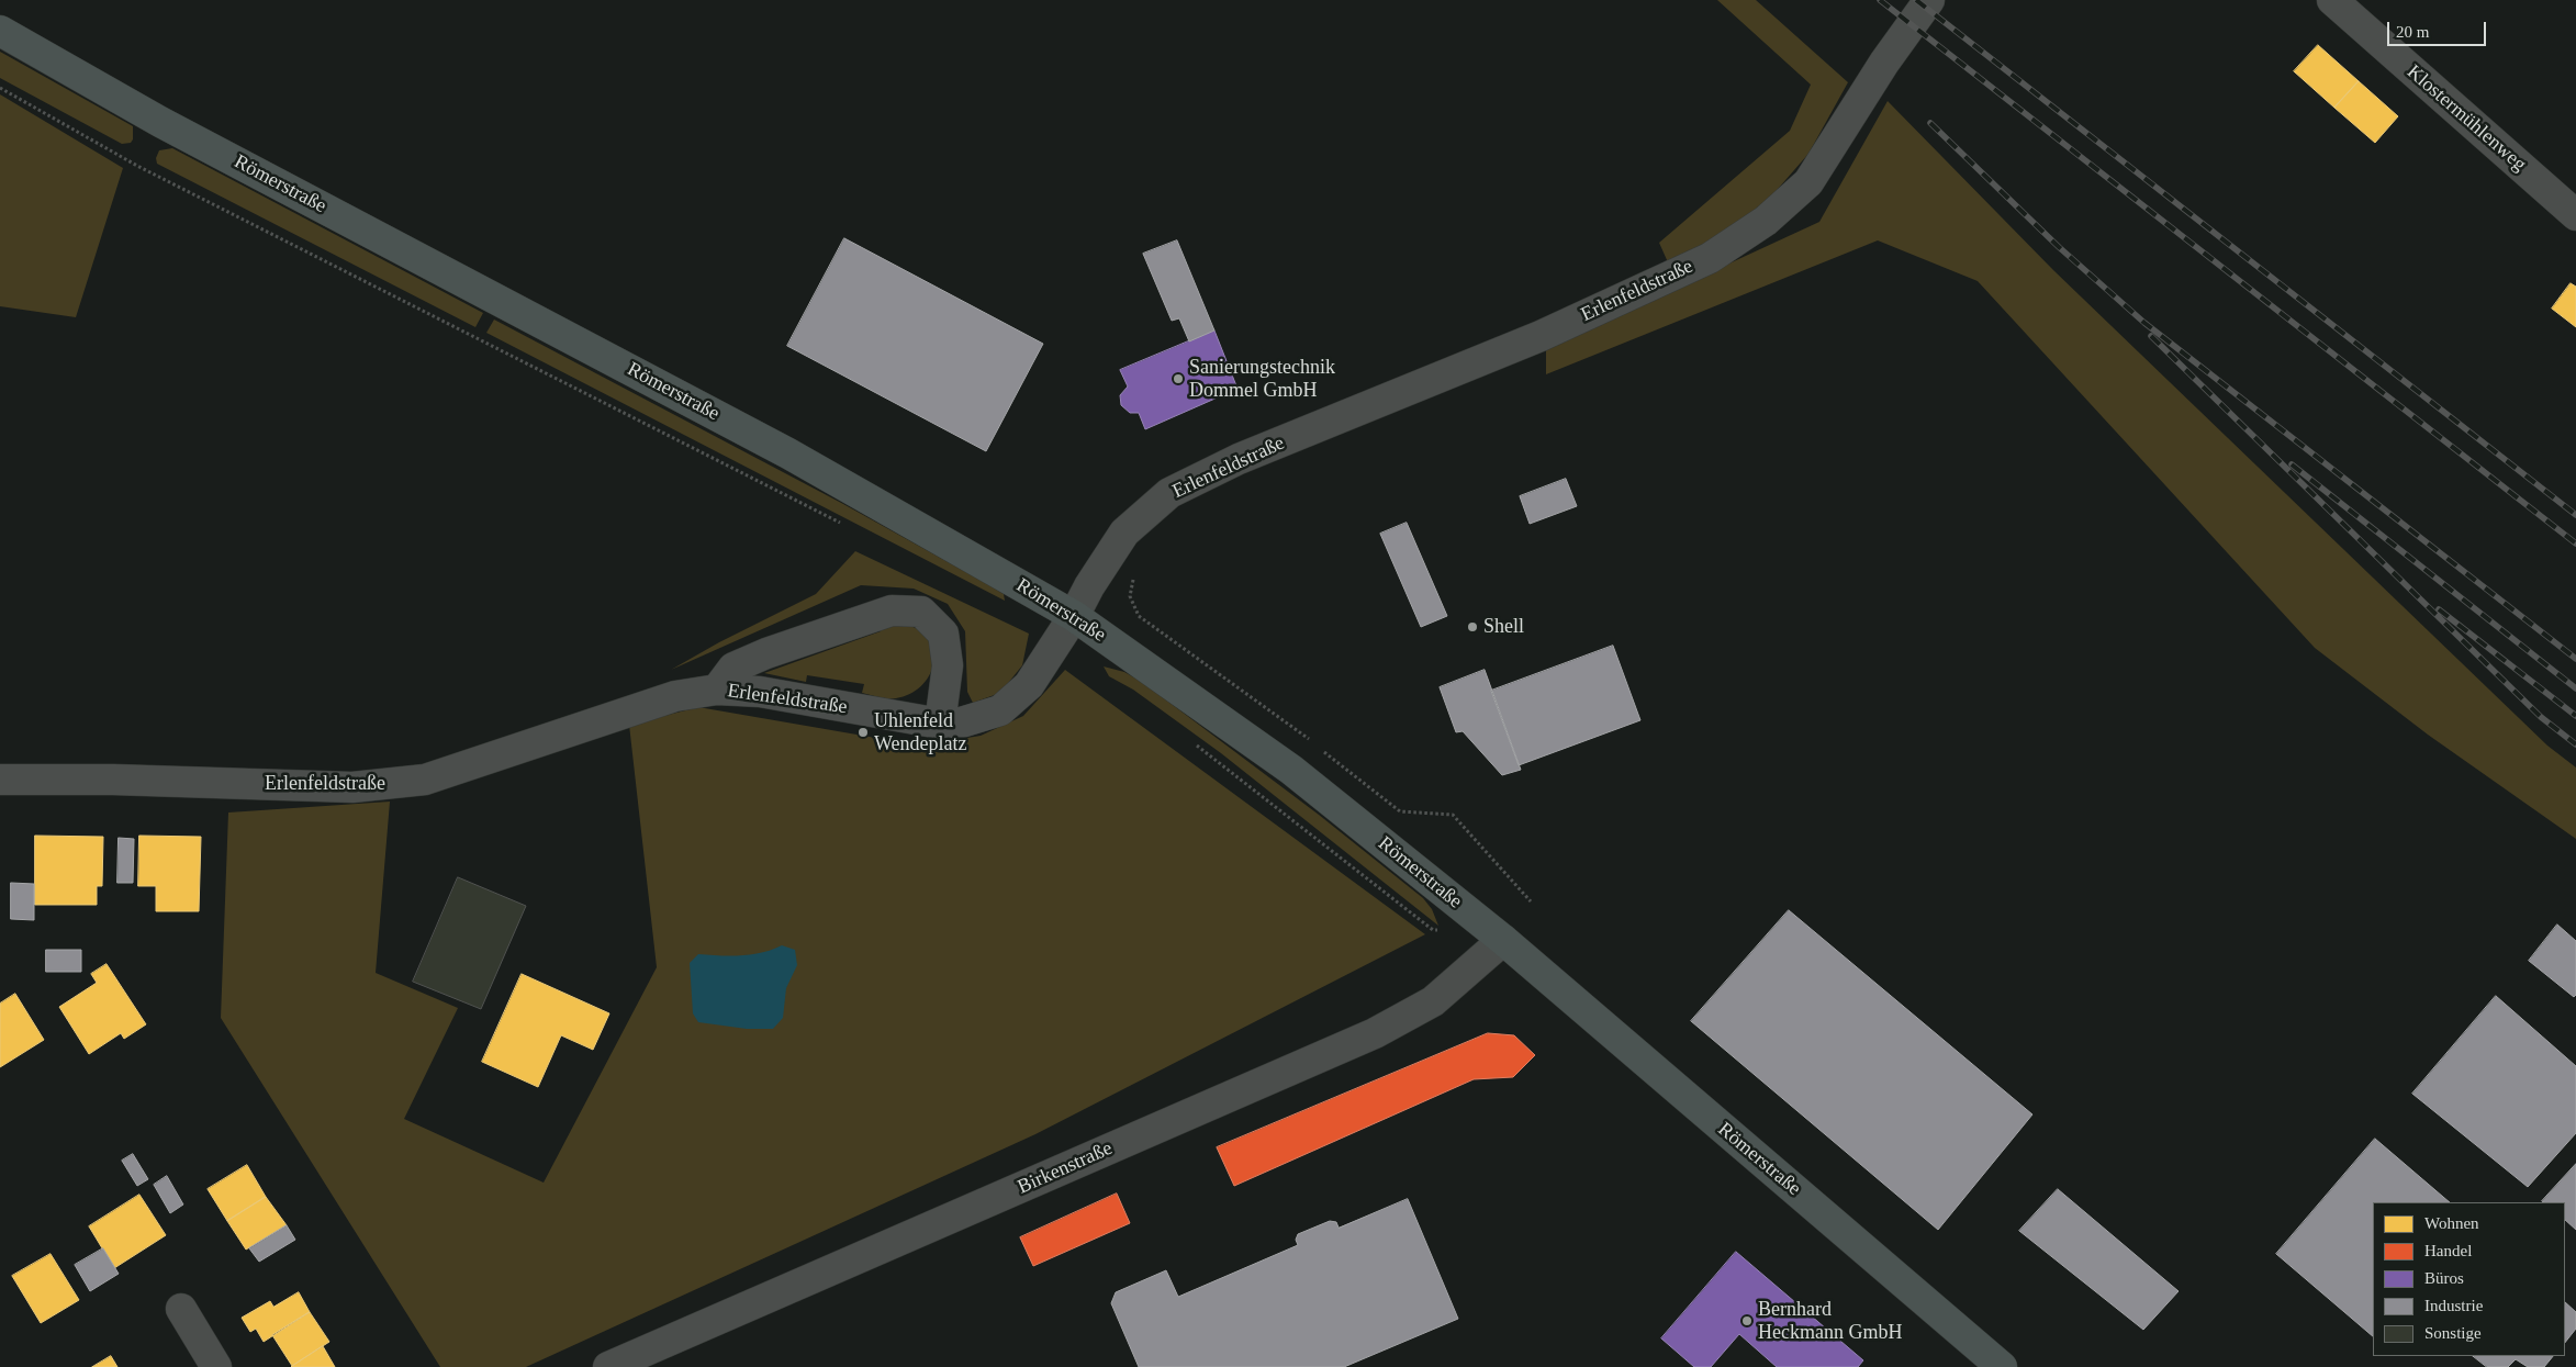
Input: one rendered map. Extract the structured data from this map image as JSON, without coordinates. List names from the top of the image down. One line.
{"streets":{"main road":["Römerstraße"],"street":["Klostermühlenweg","Erlenfeldstraße","Birkenstraße"]},"crossings":[["Römerstraße","Erlenfeldstraße"],["Römerstraße","Birkenstraße"]],"places":["Sanierungstechnik Dommel GmbH","Shell","Uhlenfeld Wendeplatz","Bernhard Heckmann GmbH"],"legend":["Wohnen","Handel","Büros","Industrie","Sonstige"],"scale_bar":"20 m"}
